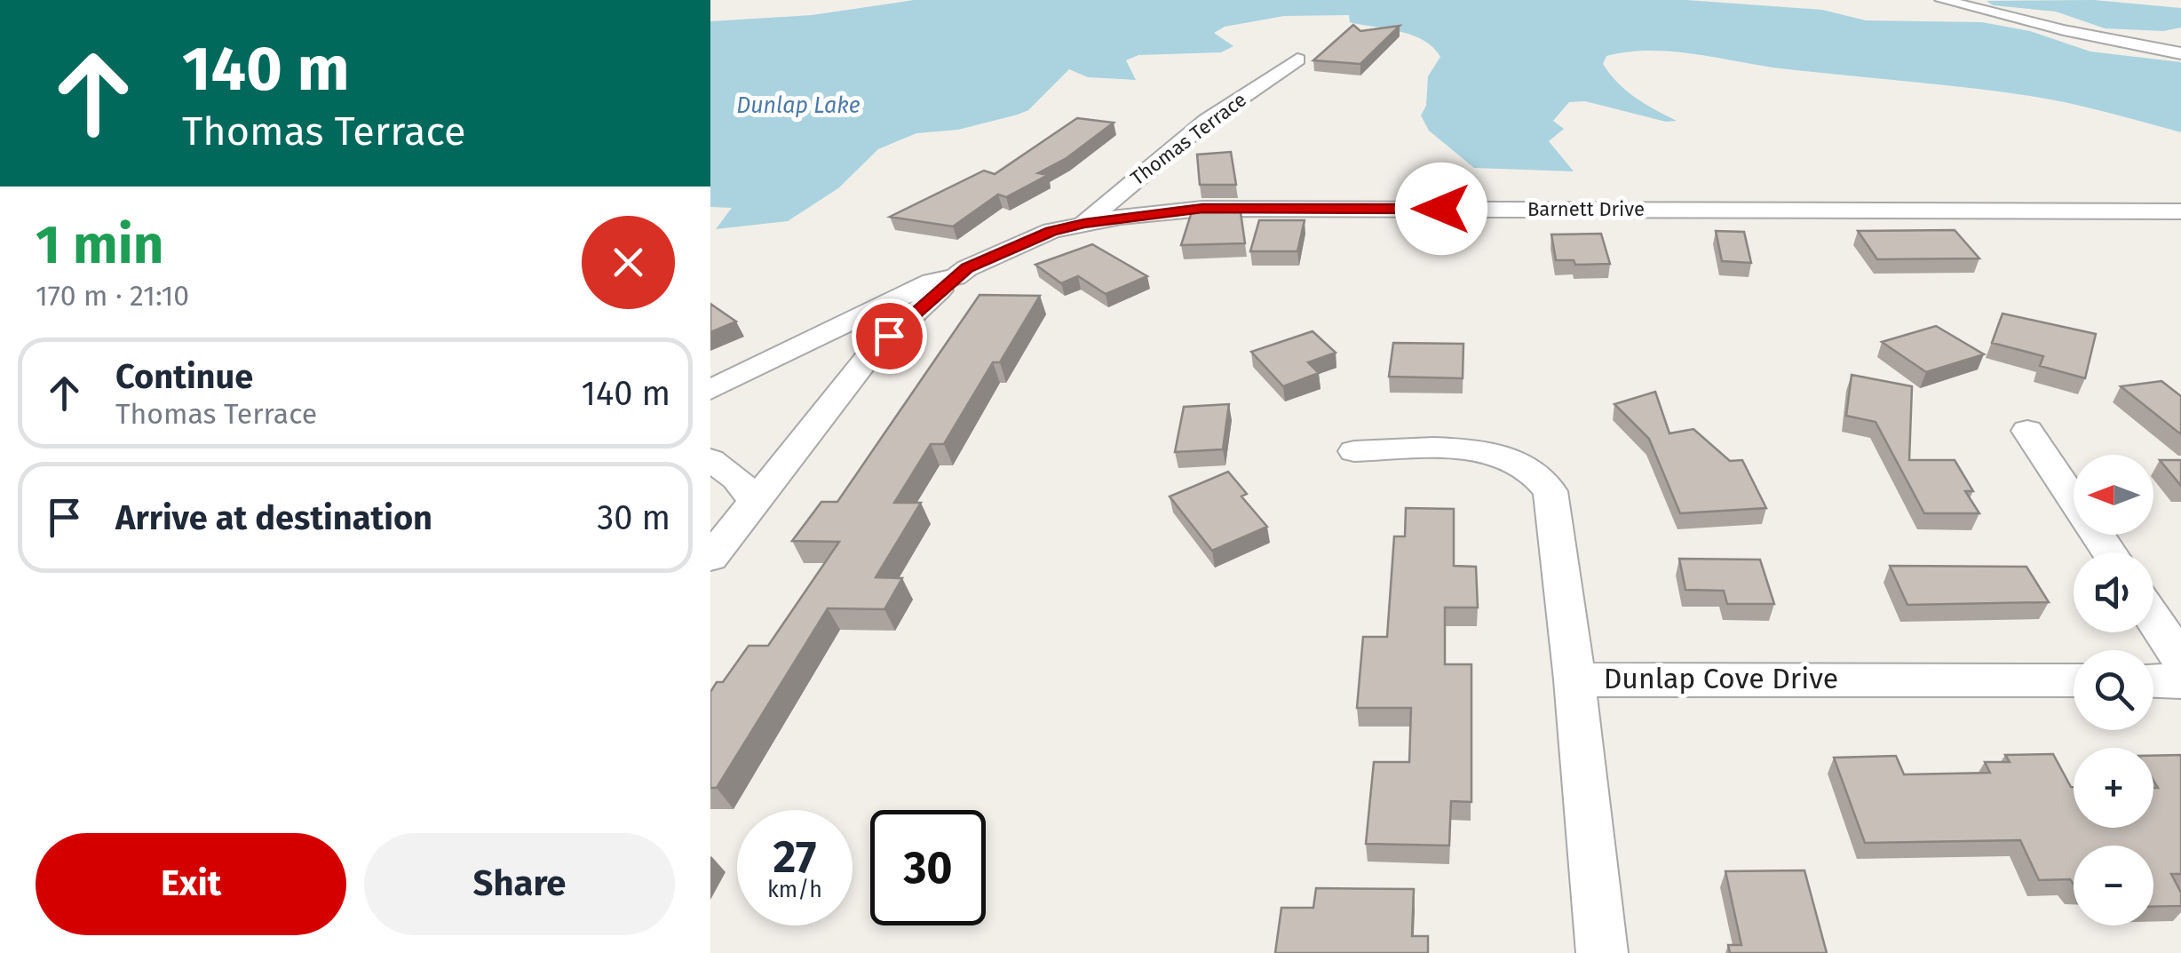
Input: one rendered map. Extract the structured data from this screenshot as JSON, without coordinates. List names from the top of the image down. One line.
{"streets":{"street":["Thomas Terrace","Barnett Drive","Dunlap Cove Drive"]},"crossings":[["Thomas Terrace","Barnett Drive"]],"water":["Dunlap Lake"],"north":"left","page":{"turn":["140 m","Thomas Terrace"],"heading":["1 min","170 m · 21:10"],"list":[{"name":"Continue","note":"Thomas Terrace","value":"140 m"},{"name":"Arrive at destination","value":"30 m"}],"map_buttons":["+","−"],"speed":"27 km/h","limit":"30","buttons":["Exit","Share"]}}
